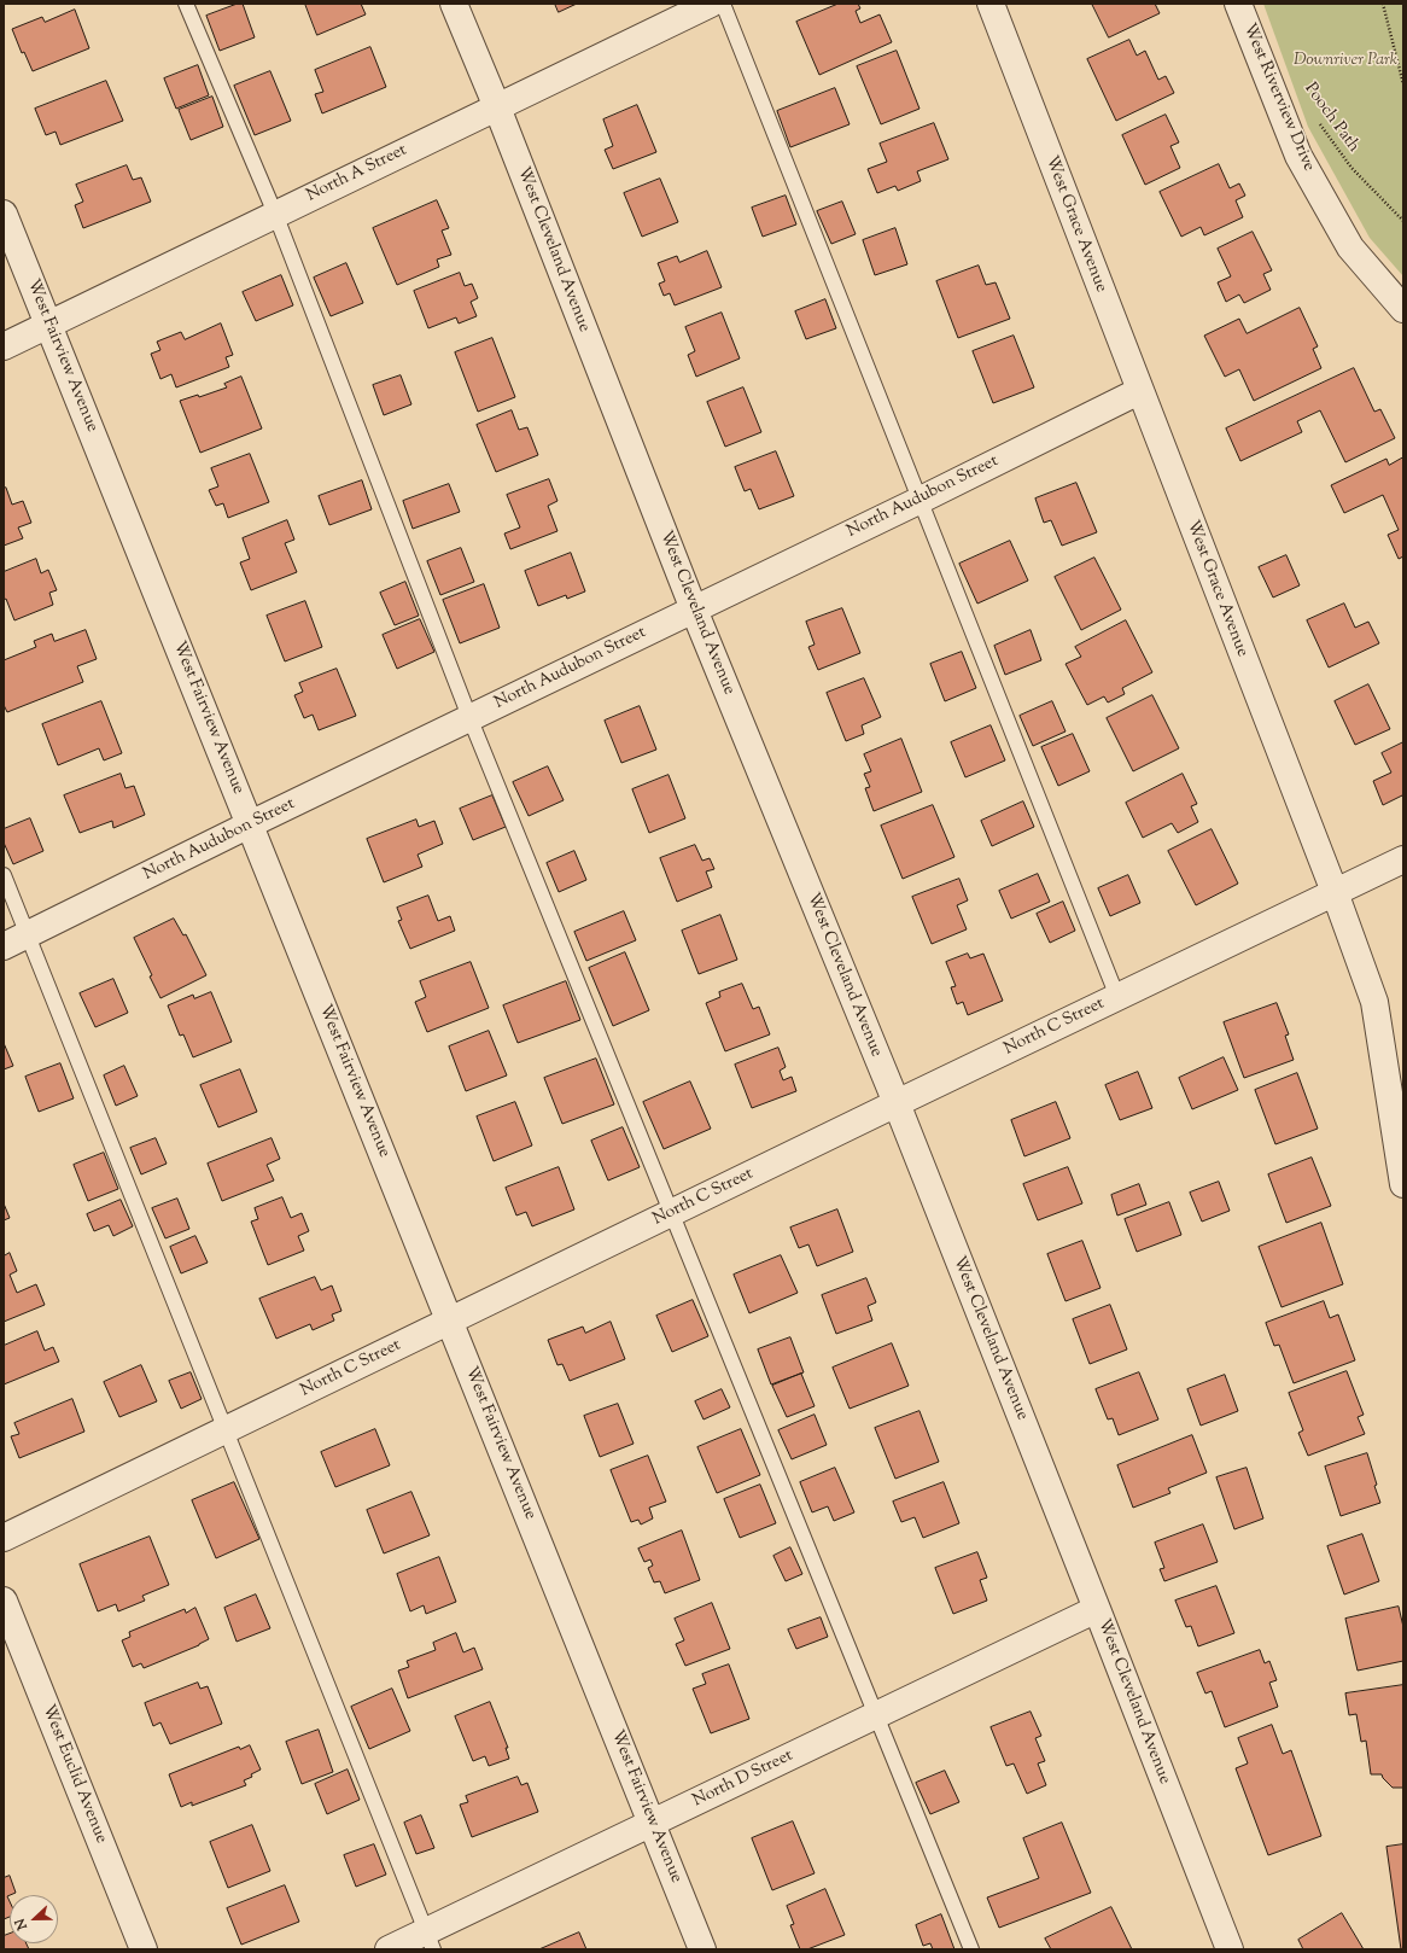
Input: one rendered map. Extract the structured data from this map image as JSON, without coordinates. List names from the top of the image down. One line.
{"streets":{"street":["West Riverview Drive","North A Street","West Grace Avenue","West Cleveland Avenue","West Fairview Avenue","North Audubon Street","North C Street","West Euclid Avenue","North D Street"],"path":["Pooch Path"]},"crossings":[["North A Street","West Cleveland Avenue"],["North A Street","West Fairview Avenue"],["West Grace Avenue","North Audubon Street"],["West Grace Avenue","North C Street"],["West Cleveland Avenue","North Audubon Street"],["West Cleveland Avenue","North C Street"],["West Cleveland Avenue","North D Street"],["West Fairview Avenue","North Audubon Street"],["West Fairview Avenue","North C Street"],["West Fairview Avenue","North D Street"]],"parks":["Downriver Park"],"north":"left"}
